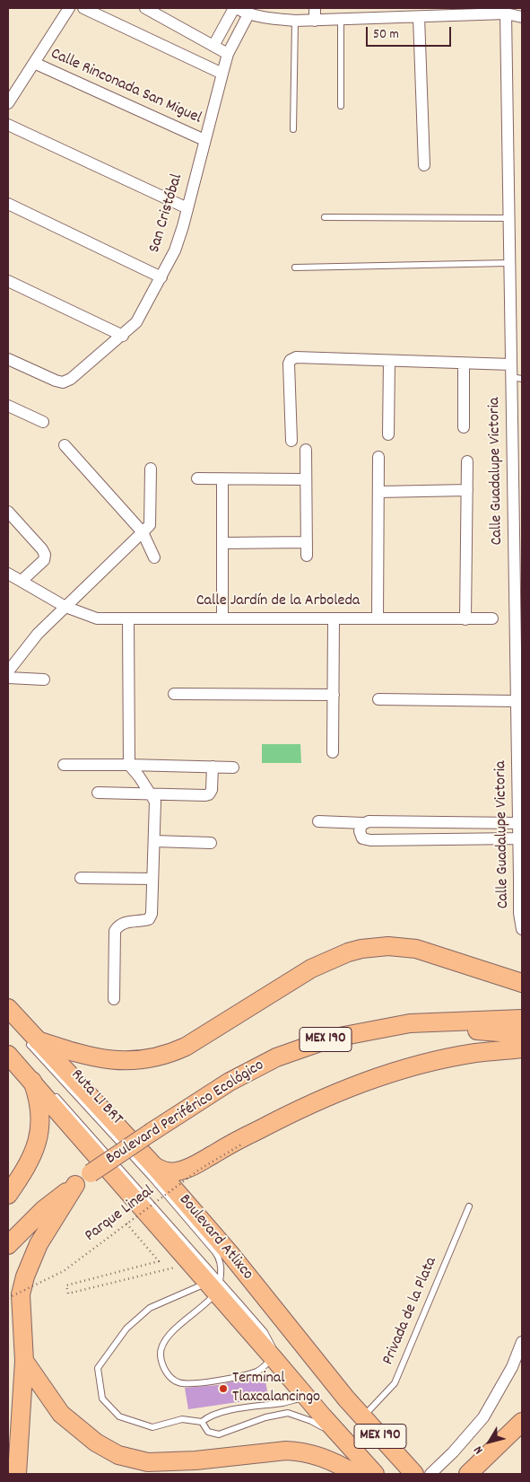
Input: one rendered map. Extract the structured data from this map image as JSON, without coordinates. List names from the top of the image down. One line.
{"streets":{"main road":["MEX 190","Boulevard Periférico Ecológico","Boulevard Atlixco"],"street":["Calle Rinconada San Miguel","San Cristóbal","Calle Guadalupe Victoria","Calle Jardín de la Arboleda"],"lane":["Ruta L1 BRT","Privada de la Plata"],"path":["Parque Lineal"]},"crossings":[["Calle Rinconada San Miguel","San Cristóbal"],["MEX 190","Ruta L1 BRT"],["Ruta L1 BRT","Boulevard Atlixco"],["Boulevard Atlixco","Privada de la Plata"]],"places":["Terminal Tlaxcalancingo"],"scale_bar":"50 m","north":"bottom left"}
